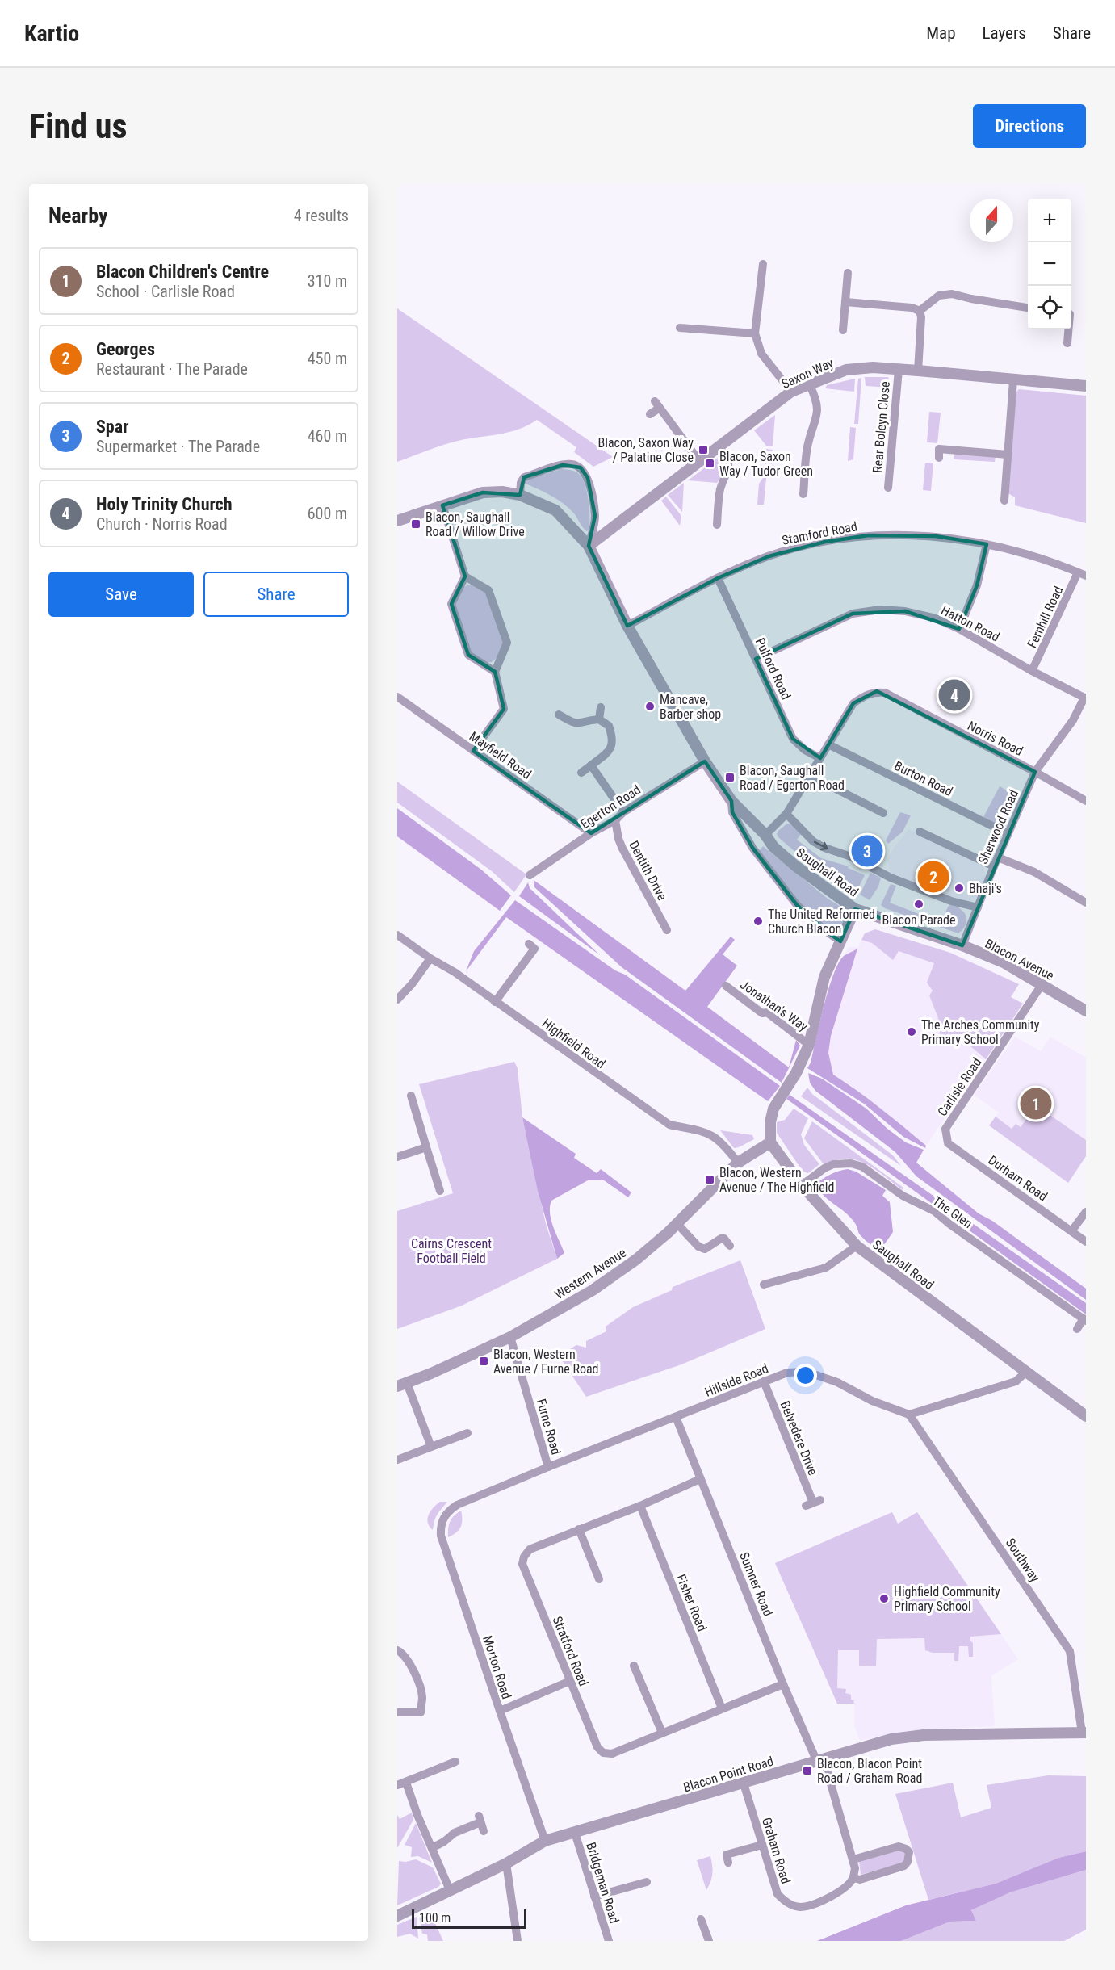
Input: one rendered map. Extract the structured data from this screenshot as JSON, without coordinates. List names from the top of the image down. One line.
{"streets":{"street":["Saxon Way","Rear Boleyn Close","Stamford Road","Fernhill Road","Hatton Road","Pulford Road","Norris Road","Mayfield Road","Burton Road","Egerton Road","Sherwood Road","Dentith Drive","Saughall Road","Blacon Avenue","Jonathan's Way","Highfield Road","Carlisle Road","Durham Road","The Glen","Western Avenue","Hillside Road","Furne Road","Belvedere Drive","Southway","Sumner Road","Fisher Road","Stratford Road","Morton Road","Blacon Point Road","Graham Road","Bridgeman Road"]},"crossings":[["Saxon Way","Rear Boleyn Close"],["Saxon Way","Saughall Road"],["Stamford Road","Fernhill Road"],["Stamford Road","Pulford Road"],["Stamford Road","Saughall Road"],["Fernhill Road","Hatton Road"],["Hatton Road","Pulford Road"],["Hatton Road","Sherwood Road"],["Pulford Road","Norris Road"],["Norris Road","Burton Road"],["Norris Road","Sherwood Road"],["Norris Road","Saughall Road"],["Mayfield Road","Egerton Road"],["Burton Road","Sherwood Road"],["Egerton Road","Dentith Drive"],["Egerton Road","Saughall Road"],["Sherwood Road","Blacon Avenue"],["Saughall Road","Blacon Avenue"],["Saughall Road","Jonathan's Way"],["Saughall Road","The Glen"],["Saughall Road","Western Avenue"],["Blacon Avenue","Carlisle Road"],["Highfield Road","Western Avenue"],["Carlisle Road","Durham Road"],["Western Avenue","Furne Road"],["Hillside Road","Furne Road"],["Hillside Road","Belvedere Drive"],["Hillside Road","Southway"],["Hillside Road","Sumner Road"],["Hillside Road","Morton Road"],["Southway","Blacon Point Road"],["Sumner Road","Stratford Road"],["Sumner Road","Blacon Point Road"],["Fisher Road","Stratford Road"],["Morton Road","Blacon Point Road"],["Blacon Point Road","Graham Road"],["Blacon Point Road","Bridgeman Road"]],"parks":["Cairns Crescent Football Field"],"places":{"transit":["Blacon, Saxon Way / Palatine Close","Blacon, Saxon Way / Tudor Green","Blacon, Saughall Road / Willow Drive","Blacon, Saughall Road / Egerton Road","Blacon, Western Avenue / The Highfield","Blacon, Western Avenue / Furne Road","Blacon, Blacon Point Road / Graham Road"],"other":["Mancave, Barber shop","Bhaji's","Blacon Parade","The United Reformed Church Blacon","The Arches Community Primary School","Highfield Community Primary School"]},"scale_bar":"100 m","north":"top","page":{"header":"Kartio","nav":["Map","Layers","Share"],"buttons":["Directions",["Save","Share"]],"title":"Find us","heading":["Nearby","4 results"],"map_buttons":["+","−"],"list":[{"mark":"1","name":"Blacon Children's Centre","note":"School · Carlisle Road","value":"310 m"},{"mark":"2","name":"Georges","note":"Restaurant · The Parade","value":"450 m"},{"mark":"3","name":"Spar","note":"Supermarket · The Parade","value":"460 m"},{"mark":"4","name":"Holy Trinity Church","note":"Church · Norris Road","value":"600 m"}],"pins":["4","3","2","1"],"scale":"100 m"}}
